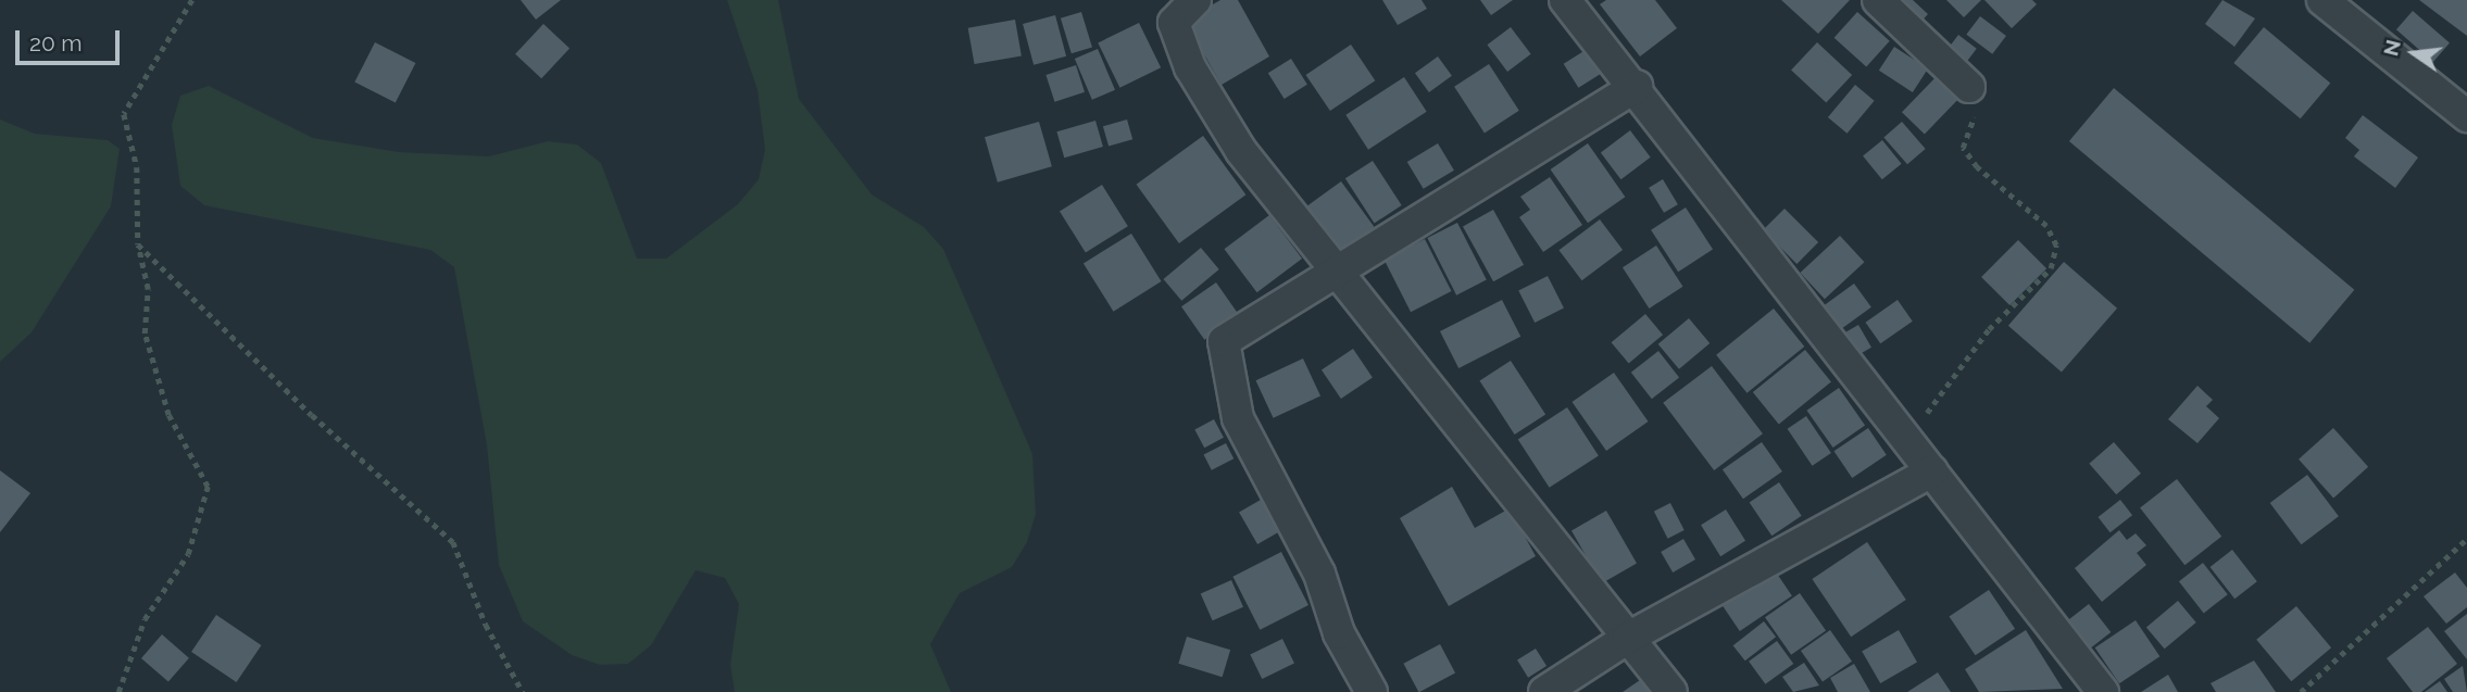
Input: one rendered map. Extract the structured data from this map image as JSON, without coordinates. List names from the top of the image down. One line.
{"scale_bar":"20 m","north":"left"}
